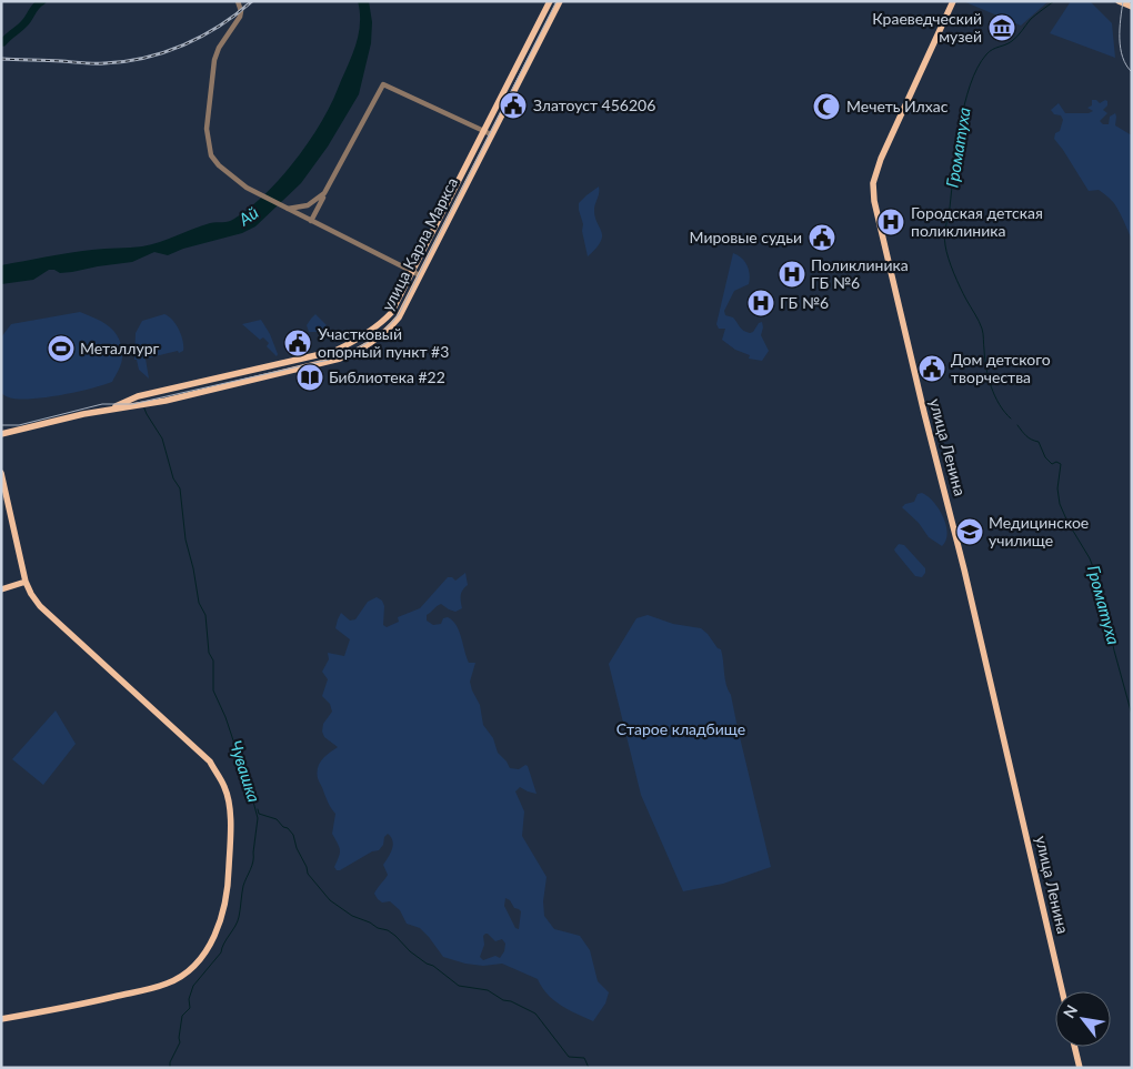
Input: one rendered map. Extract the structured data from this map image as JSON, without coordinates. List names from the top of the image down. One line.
{"streets":{"main road":["улица Карла Маркса","улица Ленина"]},"water":["Громатуха","Ай","Чувашка"],"parks":["Старое кладбище"],"places":{"museum":["Краеведческий музей"],"public building":["Златоуст 456206","Мировые судьи","Участковый опорный пункт #3","Дом детского творчества"],"mosque":["Мечеть Илхас"],"hospital":["Городская детская поликлиника","Поликлиника ГБ №6","ГБ №6"],"sports":["Металлург"],"library":["Библиотека #22"],"school or university":["Медицинское училище"]},"north":"top left"}
